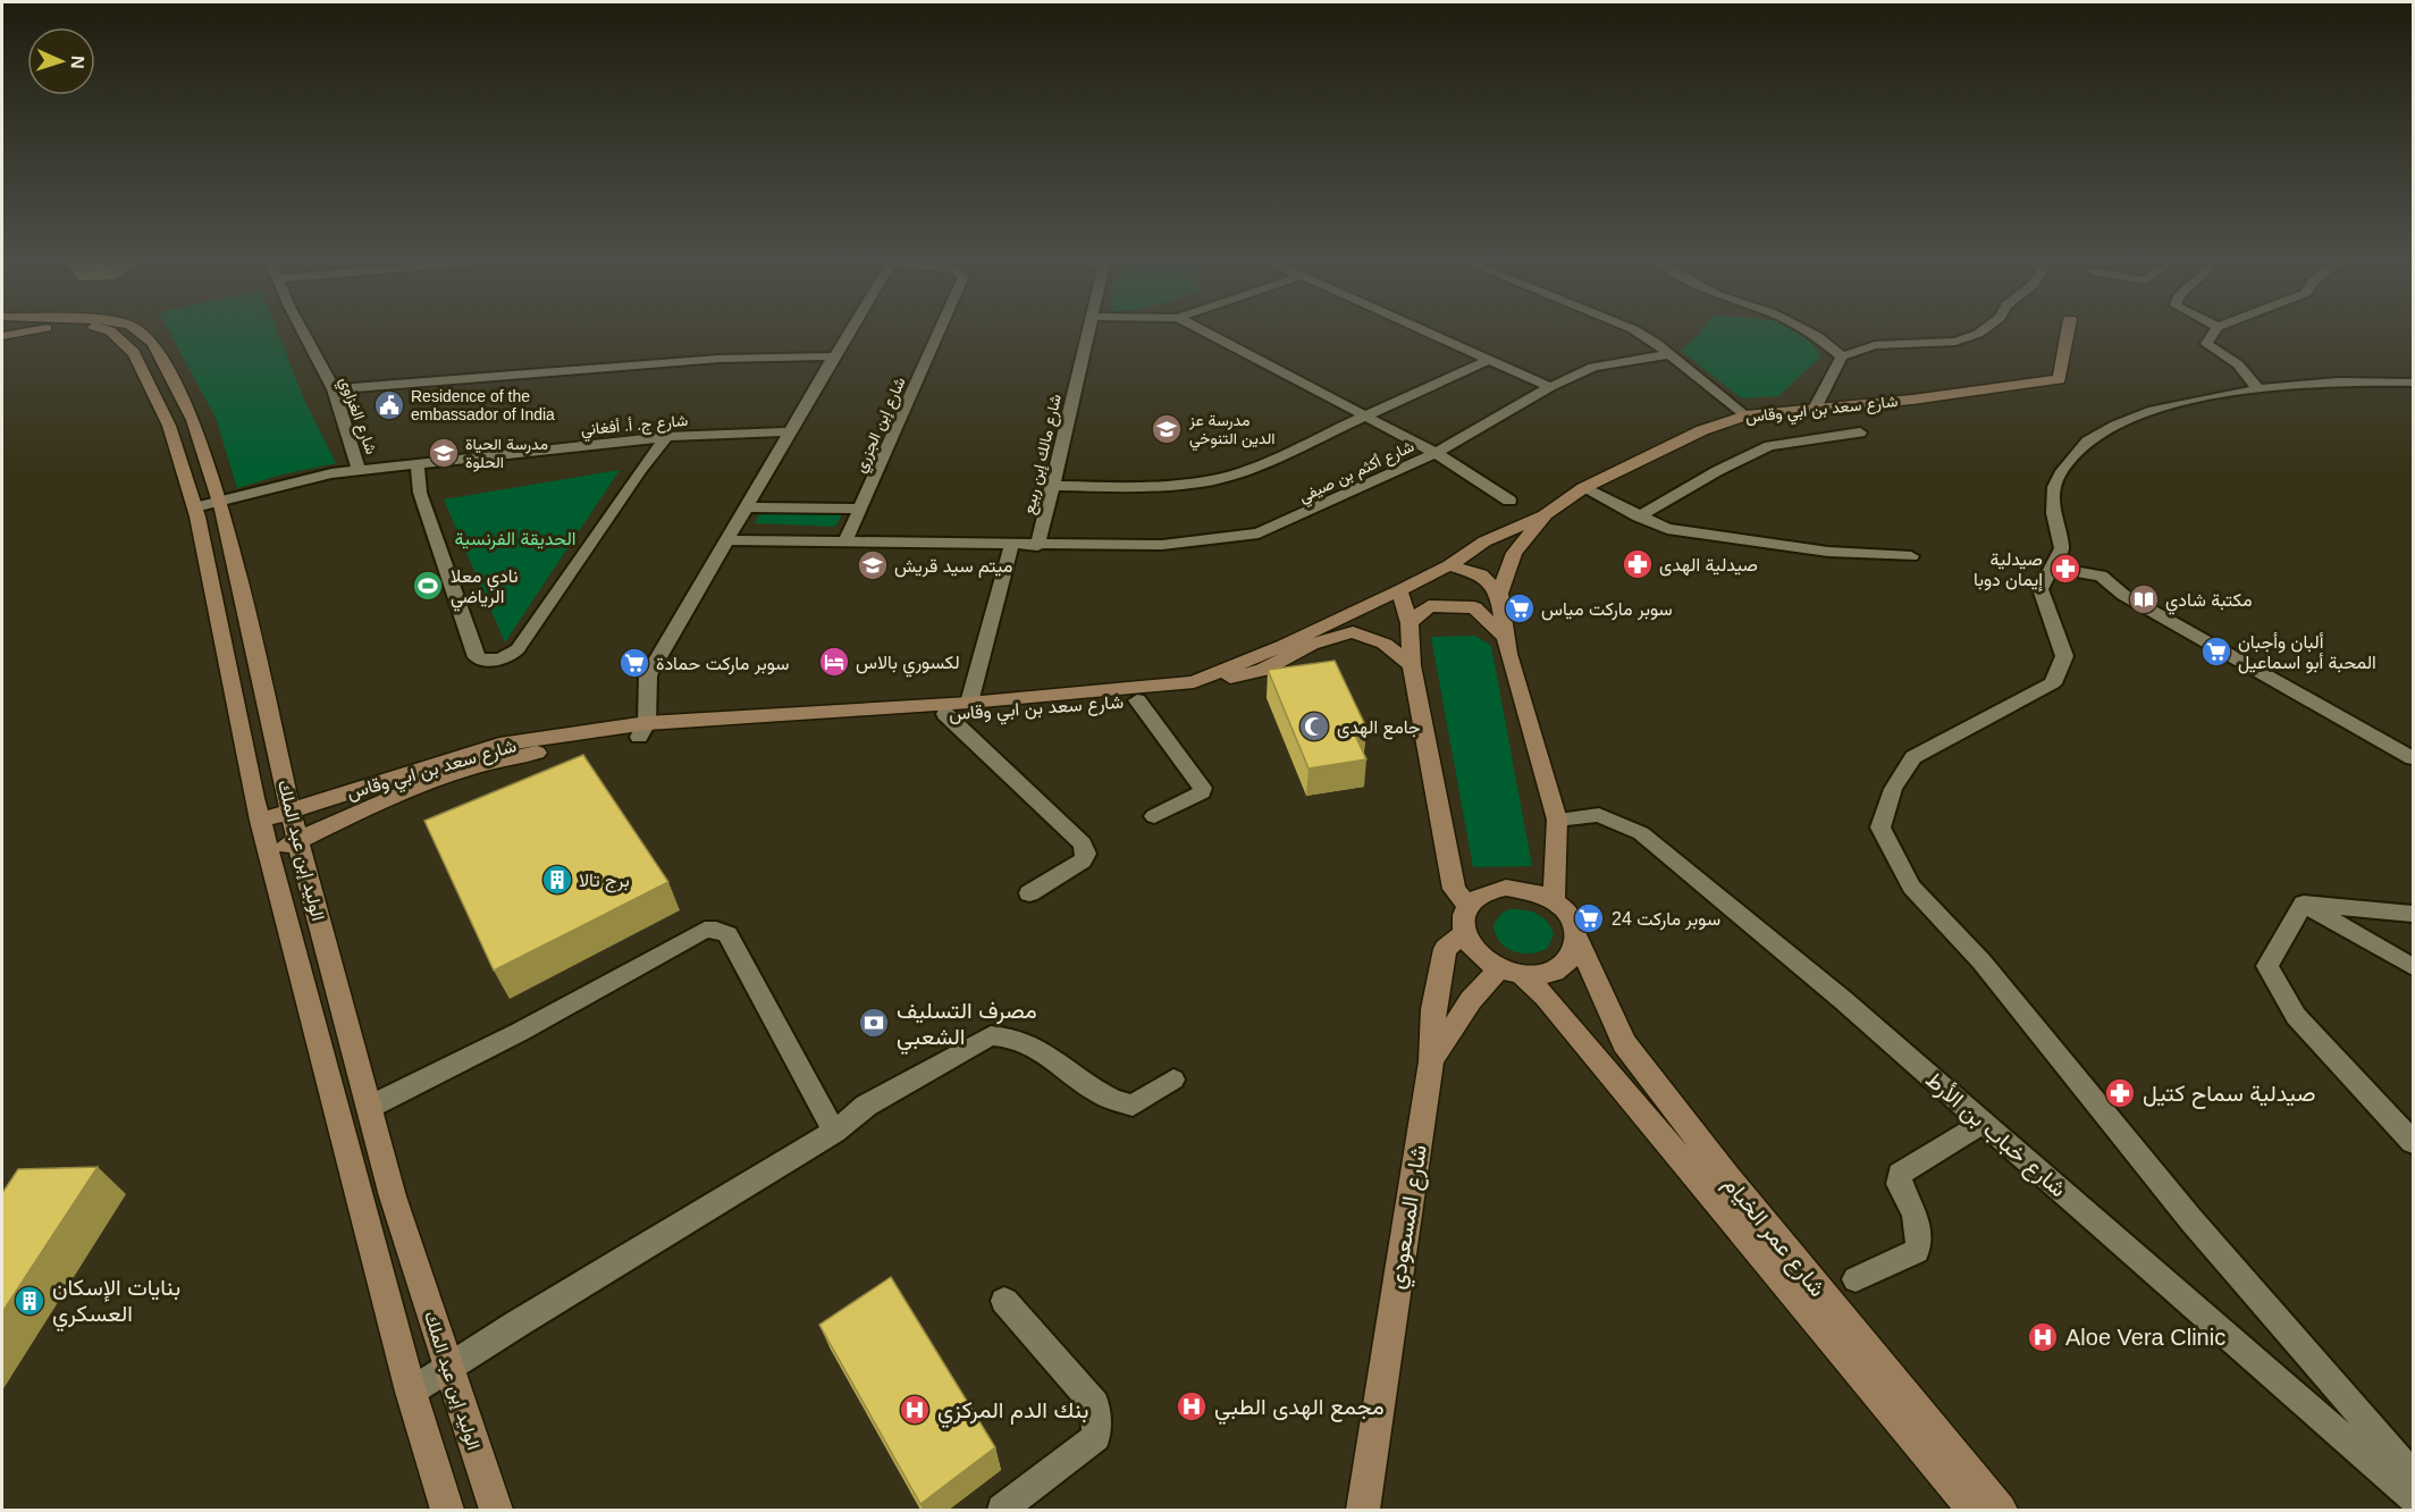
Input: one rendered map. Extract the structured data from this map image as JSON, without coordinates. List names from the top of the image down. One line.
{"streets":{"street":["شارع سعد بن ابي وقاس","شارع الغزاوي","شارع ج. أ. أفغاني","شارع إبن الجزري","شارع مالك إبن ربيع","شارع أكثم بن صيفي","الوليد إبن عبد الملك","شارع خباب بن الأرط","شارع المسعودي","شارع عمر الخيام"]},"crossings":[["شارع سعد بن ابي وقاس","الوليد إبن عبد الملك"],["شارع الغزاوي","شارع ج. أ. أفغاني"],["شارع ج. أ. أفغاني","الوليد إبن عبد الملك"],["شارع إبن الجزري","شارع أكثم بن صيفي"],["شارع مالك إبن ربيع","شارع أكثم بن صيفي"],["شارع المسعودي","شارع عمر الخيام"]],"parks":["الحديقة الفرنسية"],"places":{"public building":["Residence of the embassador of India"],"school or university":["مدرسة عز الدين التنوخي","مدرسة الحياة الحلوة","ميتم سيد قريش"],"pharmacy":["صيدلية الهدى","صيدلية إيمان دوبا","صيدلية سماح كتيل"],"sports":["نادي معلا الرياضي"],"library":["مكتبة شادي"],"supermarket":["سوبر ماركت مياس","ألبان وأجبان المحبة أبو اسماعيل","سوبر ماركت حمادة","سوبر ماركت 24"],"hotel":["لكسوري بالاس"],"mosque":["جامع الهدى"],"building":["برج تالا","بنايات الإسكان العسكري"],"bank":["مصرف التسليف الشعبي"],"hospital":["Aloe Vera Clinic","مجمع الهدى الطبي","بنك الدم المركزي"]},"north":"right"}
